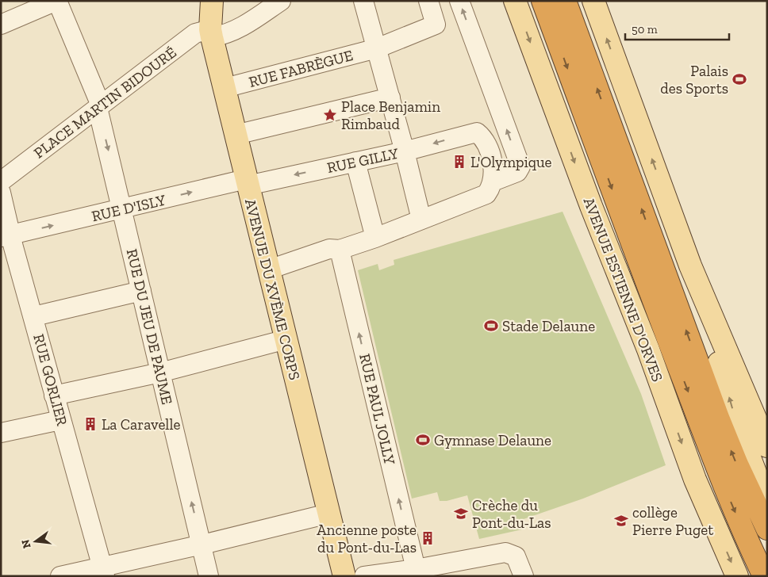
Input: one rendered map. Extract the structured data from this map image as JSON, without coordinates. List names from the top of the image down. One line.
{"streets":{"main road":["AVENUE DU XVÈME CORPS","AVENUE ESTIENNE D'ORVES"],"street":["RUE FABRÈGUE","PLACE MARTIN BIDOURÉ","RUE GILLY","RUE D'ISLY","RUE DU JEU DE PAUME","RUE GORLIER","RUE PAUL JOLLY"]},"crossings":[["RUE FABRÈGUE","AVENUE DU XVÈME CORPS"],["PLACE MARTIN BIDOURÉ","AVENUE DU XVÈME CORPS"],["PLACE MARTIN BIDOURÉ","RUE DU JEU DE PAUME"],["RUE GILLY","RUE D'ISLY"],["RUE GILLY","AVENUE DU XVÈME CORPS"],["RUE D'ISLY","AVENUE DU XVÈME CORPS"],["RUE D'ISLY","RUE DU JEU DE PAUME"],["RUE D'ISLY","RUE GORLIER"]],"one_way":["RUE PAUL JOLLY"],"places":{"sports":["Palais des Sports","Stade Delaune","Gymnase Delaune"],"place":["Place Benjamin Rimbaud"],"building":["L'Olympique","La Caravelle","Ancienne poste du Pont-du-Las"],"school or university":["Crèche du Pont-du-Las","collège Pierre Puget"]},"scale_bar":"50 m","north":"left"}
